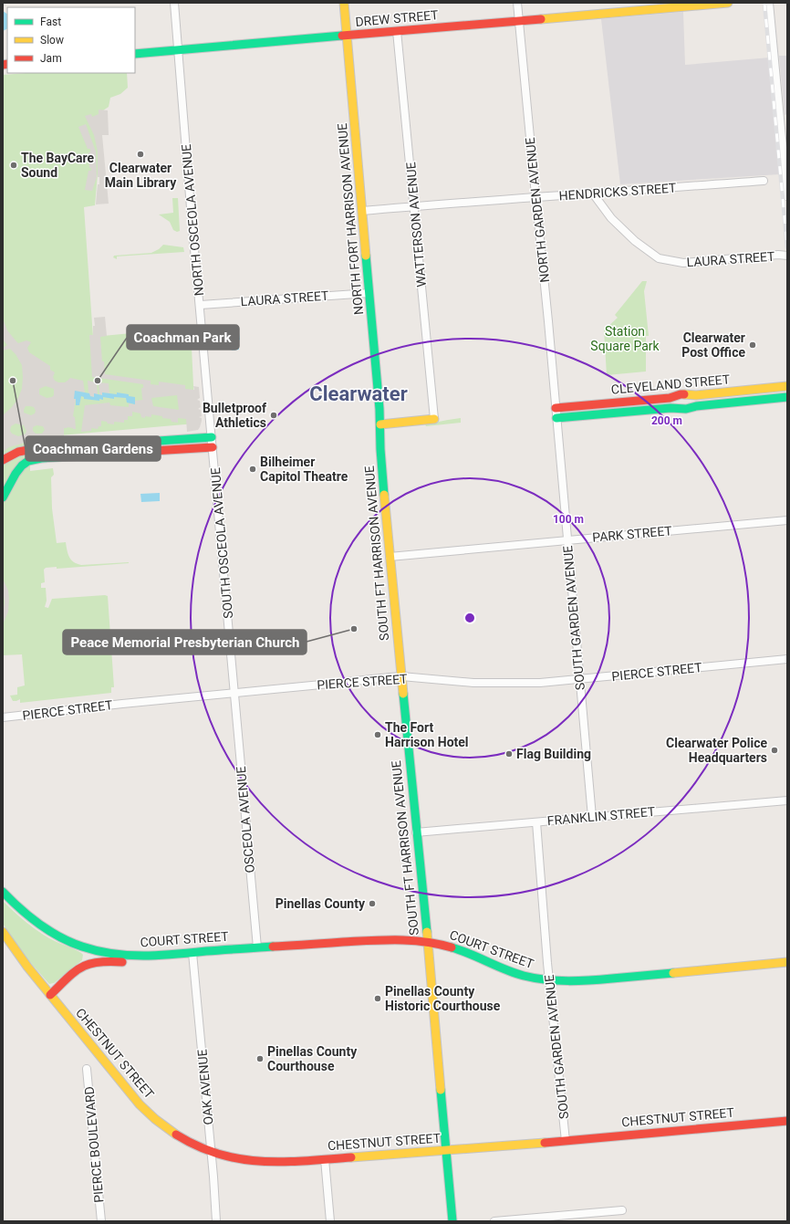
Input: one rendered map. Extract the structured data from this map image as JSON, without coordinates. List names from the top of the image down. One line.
{"streets":{"street":["DREW STREET","HENDRICKS STREET","NORTH GARDEN AVENUE","NORTH FORT HARRISON AVENUE","NORTH OSCEOLA AVENUE","WATTERSON AVENUE","LAURA STREET","CLEVELAND STREET","PARK STREET","SOUTH OSCEOLA AVENUE","SOUTH FT HARRISON AVENUE","SOUTH GARDEN AVENUE","PIERCE STREET","FRANKLIN STREET","OSCEOLA AVENUE","COURT STREET","CHESTNUT STREET","OAK AVENUE","PIERCE BOULEVARD"]},"crossings":[["DREW STREET","NORTH GARDEN AVENUE"],["DREW STREET","NORTH FORT HARRISON AVENUE"],["DREW STREET","NORTH OSCEOLA AVENUE"],["DREW STREET","WATTERSON AVENUE"],["HENDRICKS STREET","NORTH GARDEN AVENUE"],["HENDRICKS STREET","NORTH FORT HARRISON AVENUE"],["HENDRICKS STREET","WATTERSON AVENUE"],["HENDRICKS STREET","LAURA STREET"],["NORTH GARDEN AVENUE","CLEVELAND STREET"],["NORTH GARDEN AVENUE","SOUTH GARDEN AVENUE"],["NORTH FORT HARRISON AVENUE","LAURA STREET"],["NORTH FORT HARRISON AVENUE","SOUTH FT HARRISON AVENUE"],["NORTH OSCEOLA AVENUE","LAURA STREET"],["NORTH OSCEOLA AVENUE","SOUTH OSCEOLA AVENUE"],["CLEVELAND STREET","SOUTH GARDEN AVENUE"],["PARK STREET","SOUTH FT HARRISON AVENUE"],["PARK STREET","SOUTH GARDEN AVENUE"],["SOUTH OSCEOLA AVENUE","PIERCE STREET"],["SOUTH OSCEOLA AVENUE","OSCEOLA AVENUE"],["SOUTH FT HARRISON AVENUE","PIERCE STREET"],["SOUTH FT HARRISON AVENUE","FRANKLIN STREET"],["SOUTH FT HARRISON AVENUE","COURT STREET"],["SOUTH FT HARRISON AVENUE","CHESTNUT STREET"],["SOUTH GARDEN AVENUE","PIERCE STREET"],["SOUTH GARDEN AVENUE","FRANKLIN STREET"],["SOUTH GARDEN AVENUE","COURT STREET"],["SOUTH GARDEN AVENUE","CHESTNUT STREET"],["PIERCE STREET","OSCEOLA AVENUE"],["OSCEOLA AVENUE","COURT STREET"],["COURT STREET","OAK AVENUE"],["CHESTNUT STREET","OAK AVENUE"]],"districts":["Clearwater"],"parks":["Station Square Park"],"places":["Clearwater Main Library","The BayCare Sound","Clearwater Post Office","Coachman Gardens","Coachman Park","Bulletproof Athletics","Bilheimer Capitol Theatre","Peace Memorial Presbyterian Church","The Fort Harrison Hotel","Clearwater Police Headquarters","Flag Building","Pinellas County","Pinellas County Historic Courthouse","Pinellas County Courthouse"],"legend":["Fast","Slow","Jam"],"rings":["200 m","100 m"]}
